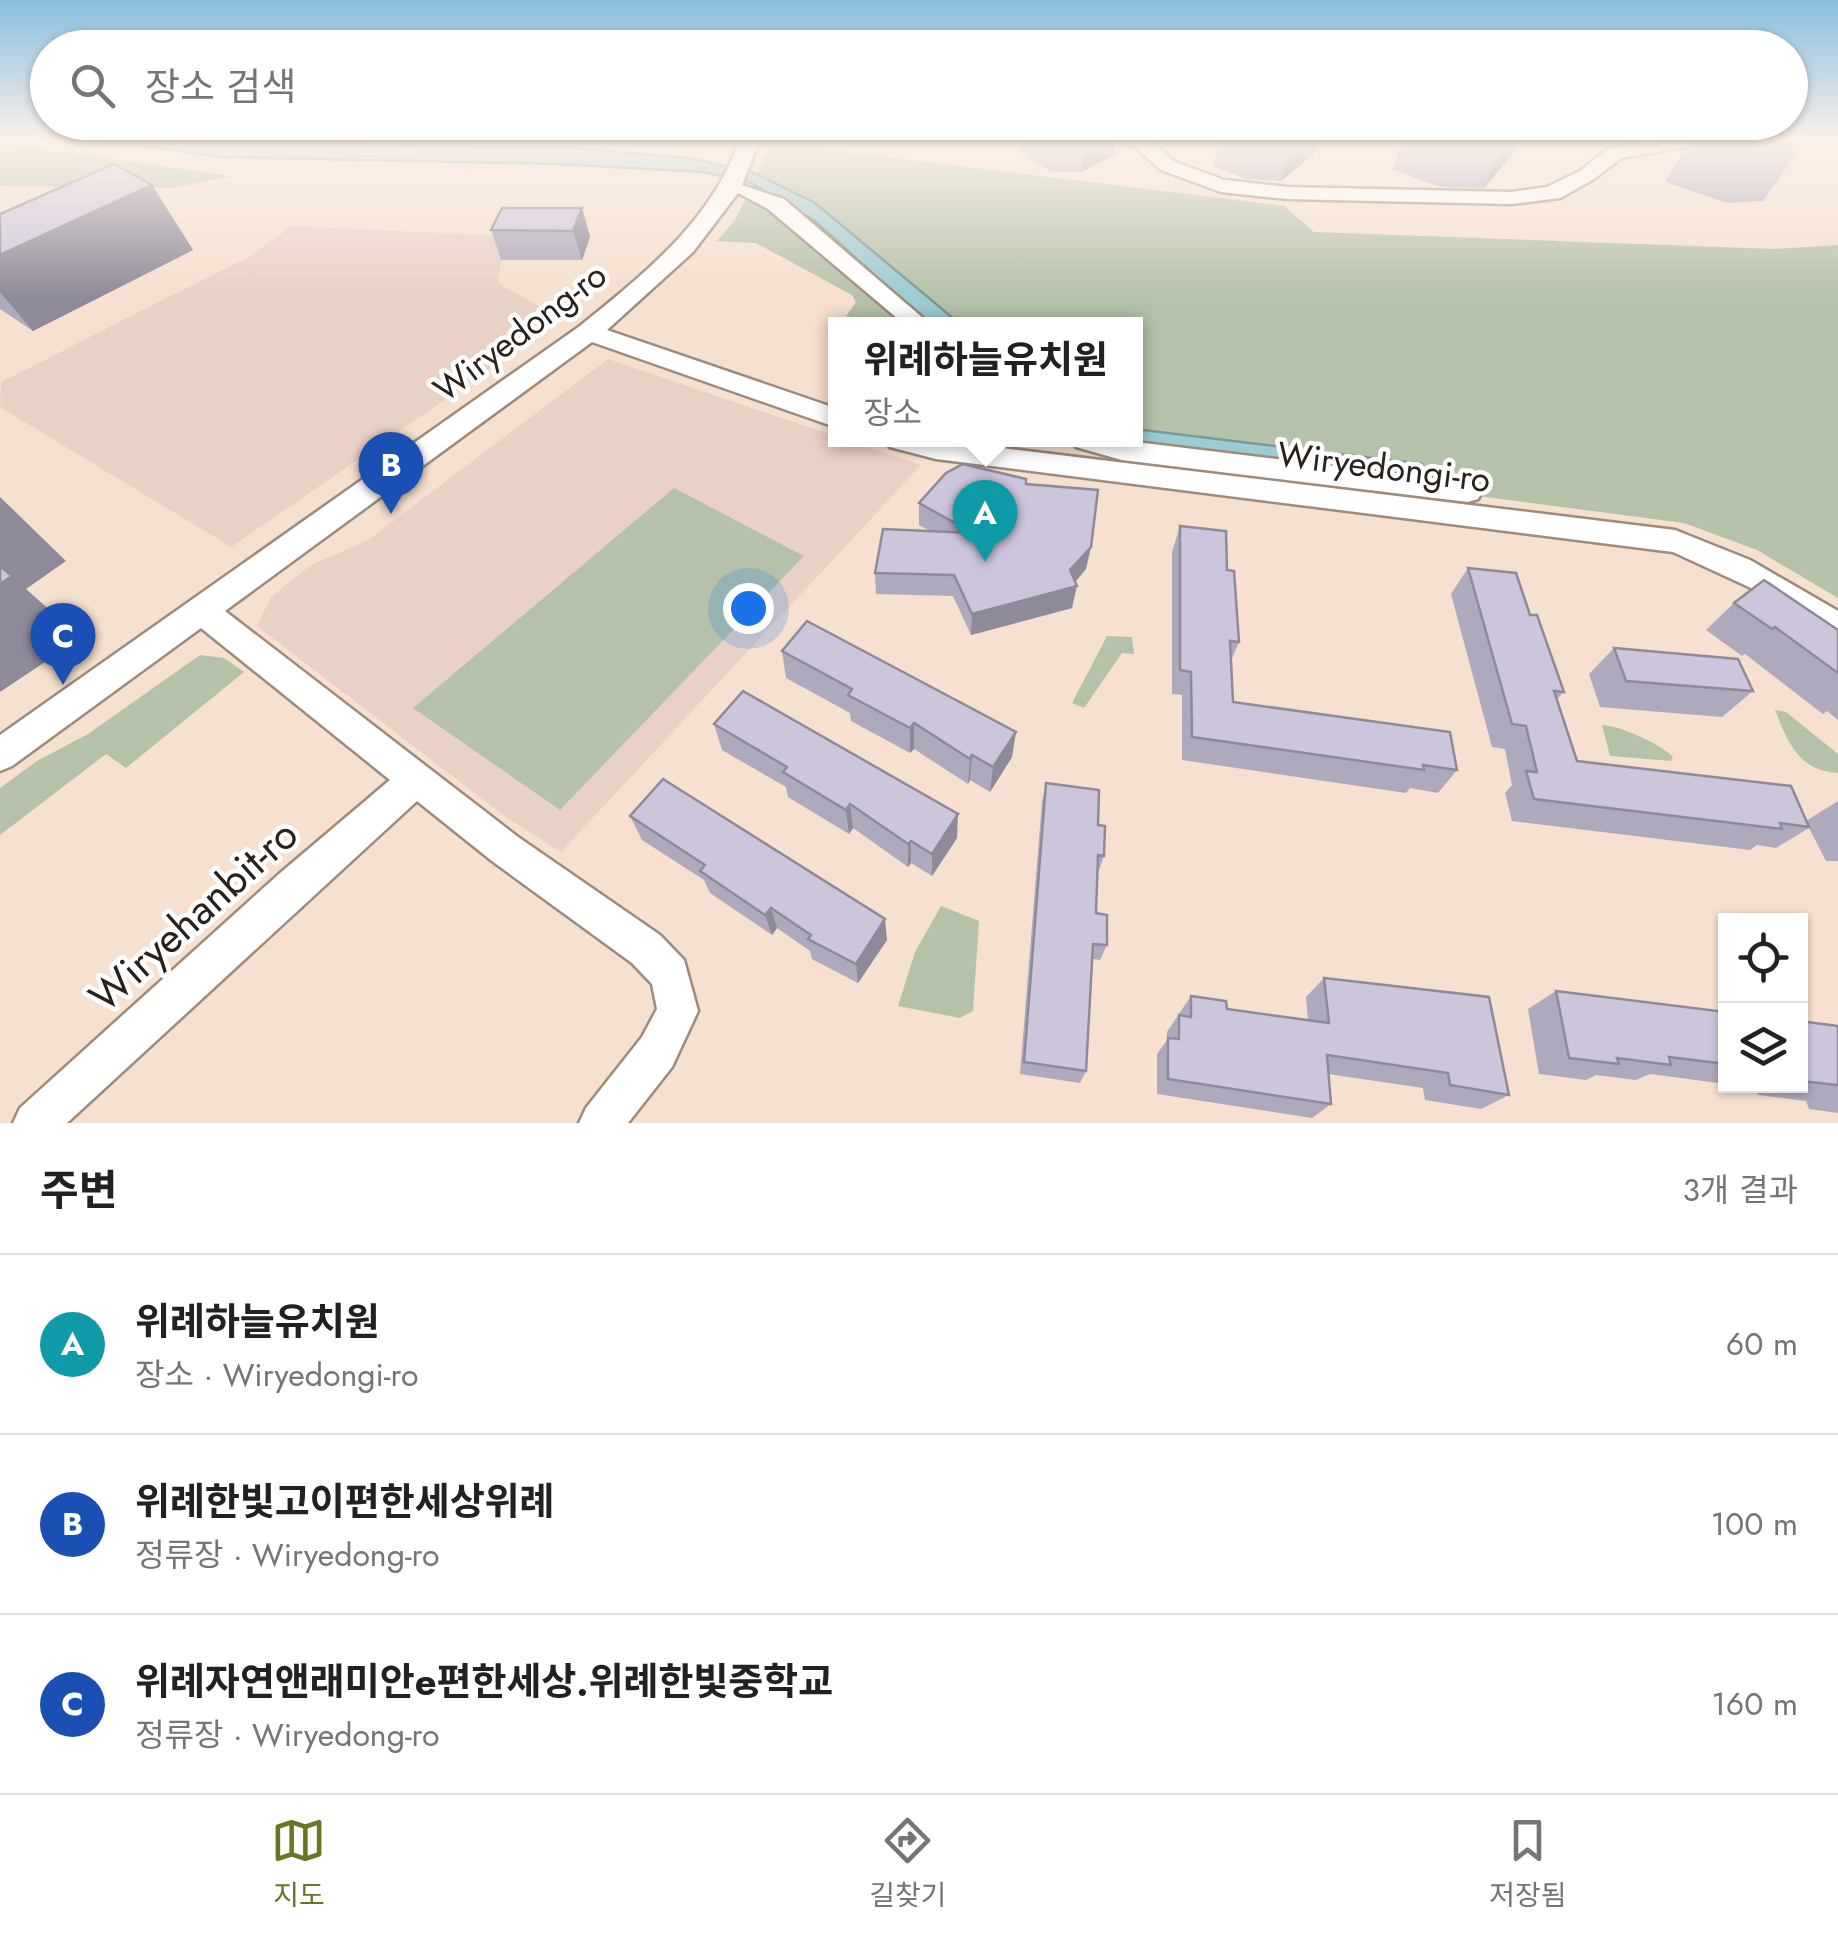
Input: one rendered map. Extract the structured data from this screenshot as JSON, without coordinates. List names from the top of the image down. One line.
{"streets":{"street":["Wiryedong-ro","Wiryedongi-ro","Wiryehanbit-ro"]},"page":{"search":"장소 검색","popup":["위례하늘유치원","장소"],"pins":["B","A","C"],"heading":["주변","3개 결과"],"list":[{"mark":"A","name":"위례하늘유치원","note":"장소 · Wiryedongi-ro","value":"60 m"},{"mark":"B","name":"위례한빛고이편한세상위례","note":"정류장 · Wiryedong-ro","value":"100 m"},{"mark":"C","name":"위례자연앤래미안e편한세상.위례한빛중학교","note":"정류장 · Wiryedong-ro","value":"160 m"}],"nav":["지도","길찾기","저장됨"]}}
